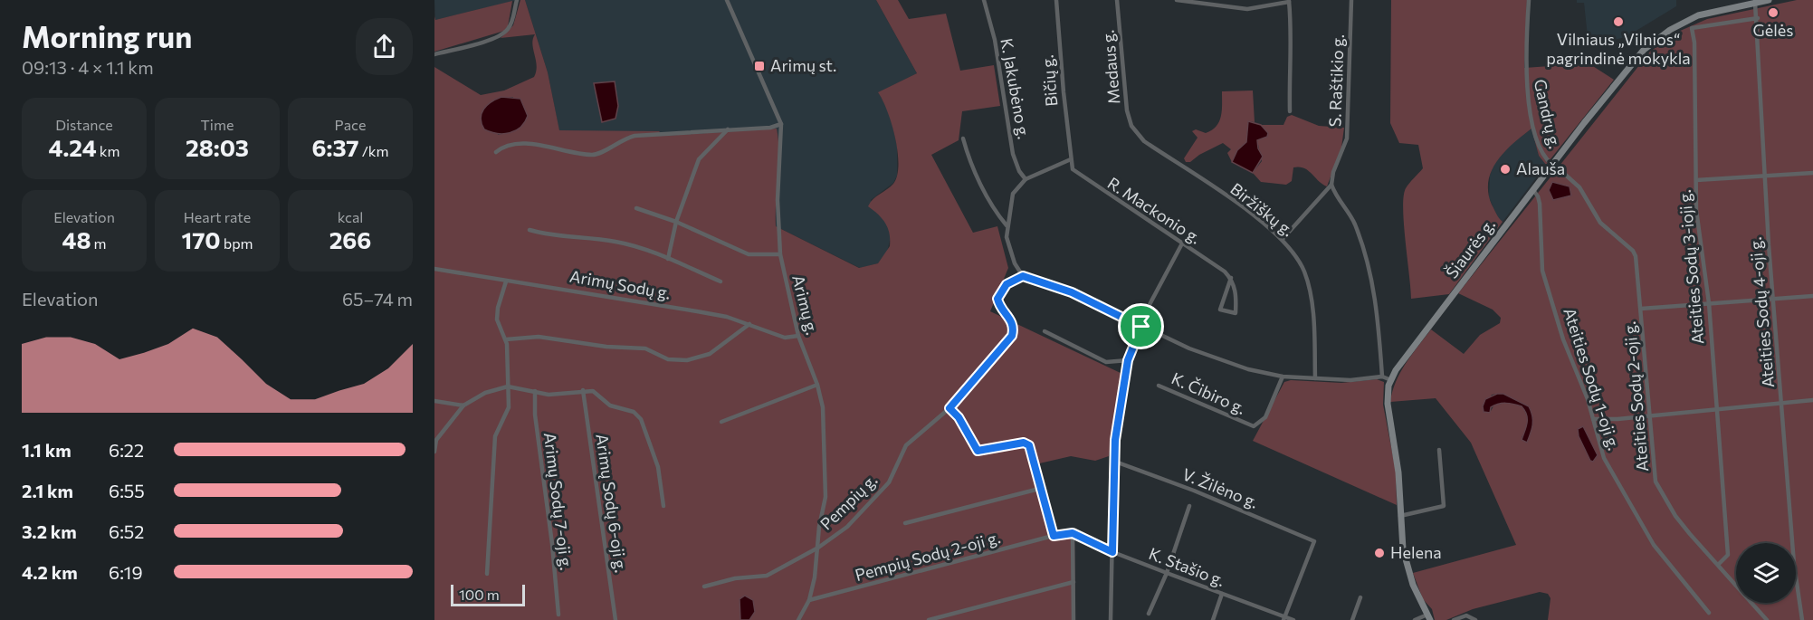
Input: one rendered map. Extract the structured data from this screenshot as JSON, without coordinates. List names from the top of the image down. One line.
{"streets":{"main road":["Šiaurės g."],"street":["Medaus g.","Bičių g.","S. Raštikio g.","K. Jakubėno g.","Gandrų g.","Biržiškų g.","R. Mackonio g.","Ateities Sodų 3-ioji g.","Arimų Sodų g.","Arimų g.","Ateities Sodų 4-oji g.","Ateities Sodų 1-oji g.","K. Čibiro g.","Ateities Sodų 2-oji g.","V. Žilėno g.","Arimų Sodų 7-oji g.","Pempių g.","Arimų Sodų 6-oji g.","Pempių Sodų 2-oji g.","K. Stašio g."]},"crossings":[["Medaus g.","Biržiškų g."],["Bičių g.","R. Mackonio g."],["S. Raštikio g.","Biržiškų g."],["Gandrų g.","Šiaurės g."],["Gandrų g.","Ateities Sodų 2-oji g."],["Šiaurės g.","Ateities Sodų 4-oji g."],["Šiaurės g.","Ateities Sodų 1-oji g."],["Šiaurės g.","Ateities Sodų 2-oji g."],["Ateities Sodų 3-ioji g.","Ateities Sodų 2-oji g."],["Arimų Sodų g.","Arimų g."],["Arimų g.","Pempių g."],["Arimų g.","Pempių Sodų 2-oji g."],["V. Žilėno g.","K. Stašio g."],["Pempių Sodų 2-oji g.","K. Stašio g."]],"places":{"other":["Gėlės","Vilniaus „Vilnios“ pagrindinė mokykla","Alauša","Helena"],"transit":["Arimų st."]},"scale_bar":"100 m","page":{"heading":["Morning run","09:13 · 4 × 1.1 km"],"stats":[["Distance","4.24 km"],["Time","28:03"],["Pace","6:37 /km"],["Elevation","48 m"],["Heart rate","170 bpm"],["kcal","266"]],"chart":["Elevation","65–74 m"],"list":[{"name":"1.1 km","note":"6:22"},{"name":"2.1 km","note":"6:55"},{"name":"3.2 km","note":"6:52"},{"name":"4.2 km","note":"6:19"}],"scale":"100 m"}}
